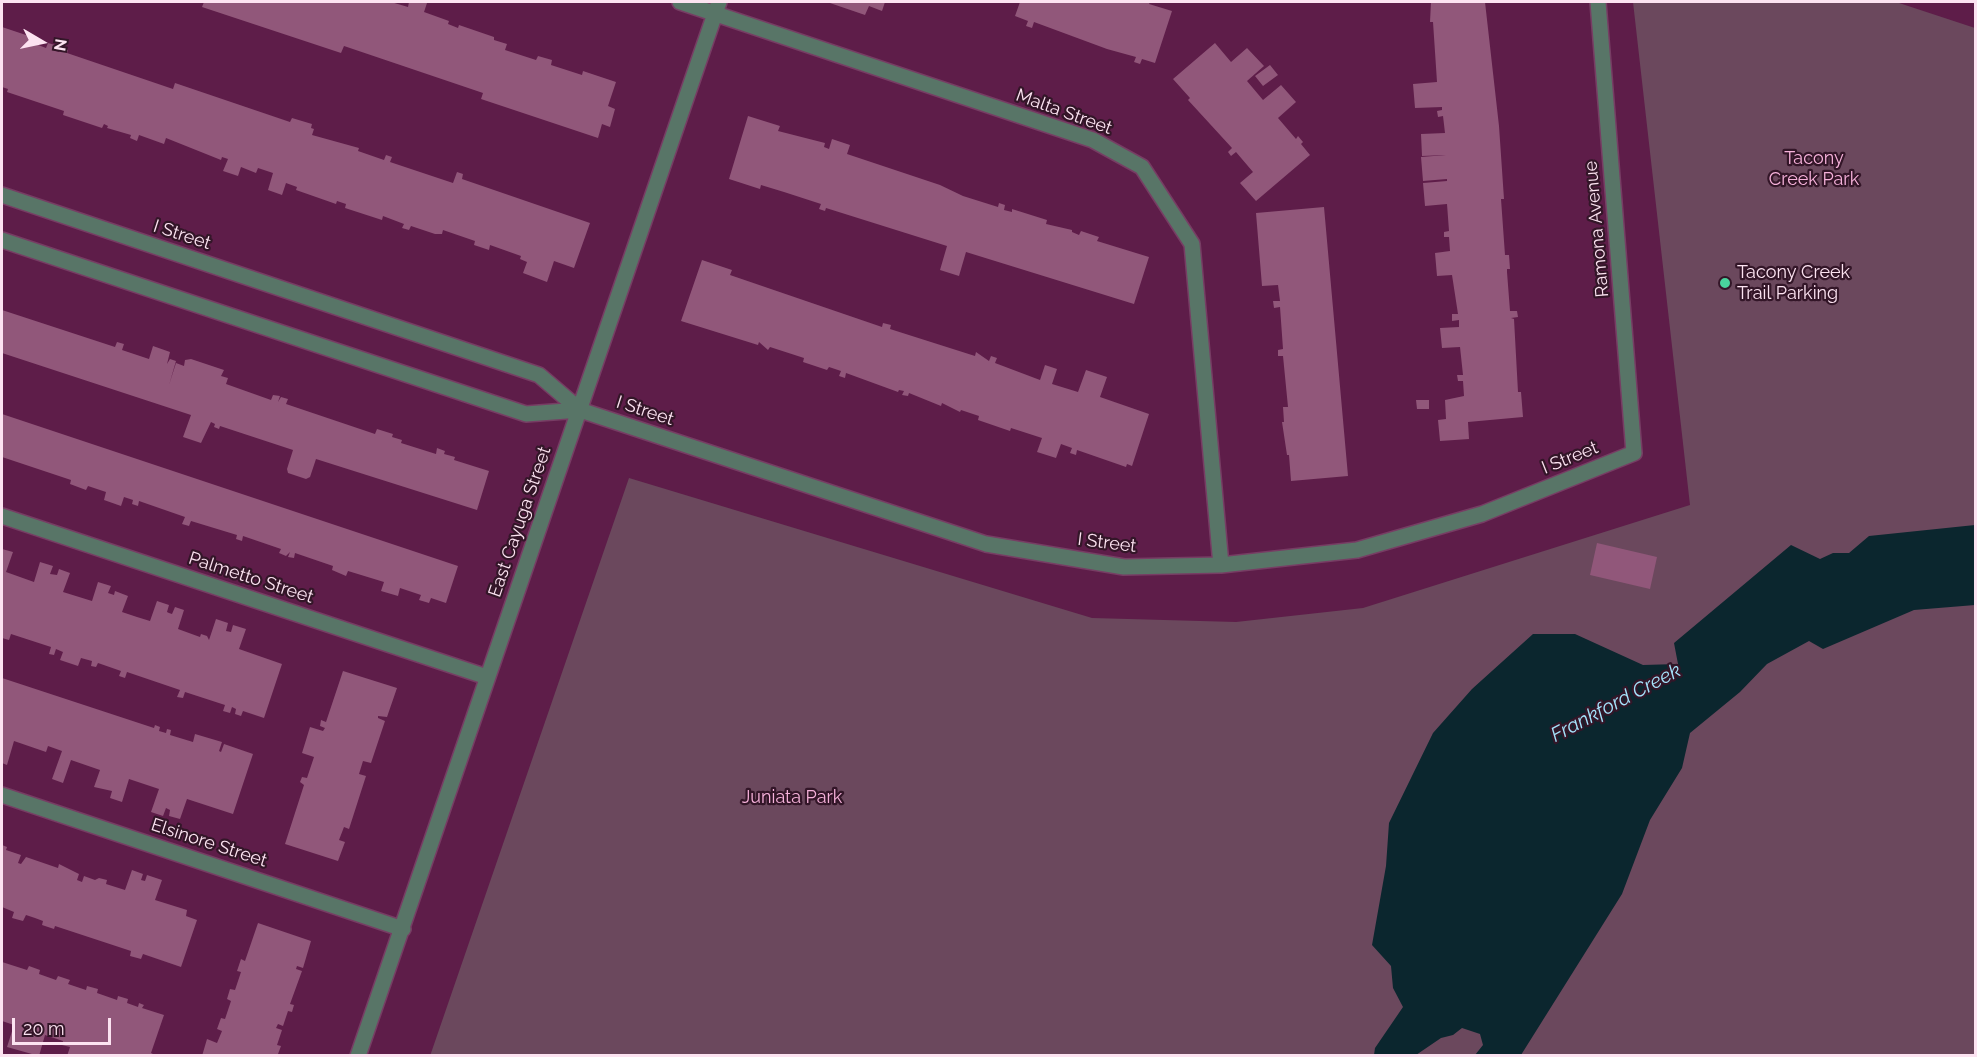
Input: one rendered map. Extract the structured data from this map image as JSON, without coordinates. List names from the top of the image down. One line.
{"streets":{"street":["Malta Street","Ramona Avenue","I Street","East Cayuga Street","Palmetto Street","Elsinore Street"]},"crossings":[["Malta Street","I Street"],["Malta Street","East Cayuga Street"],["Ramona Avenue","I Street"],["I Street","East Cayuga Street"],["East Cayuga Street","Palmetto Street"],["East Cayuga Street","Elsinore Street"]],"water":["Frankford Creek"],"parks":["Tacony Creek Park","Juniata Park"],"places":["Tacony Creek Trail Parking"],"scale_bar":"20 m","north":"right"}
